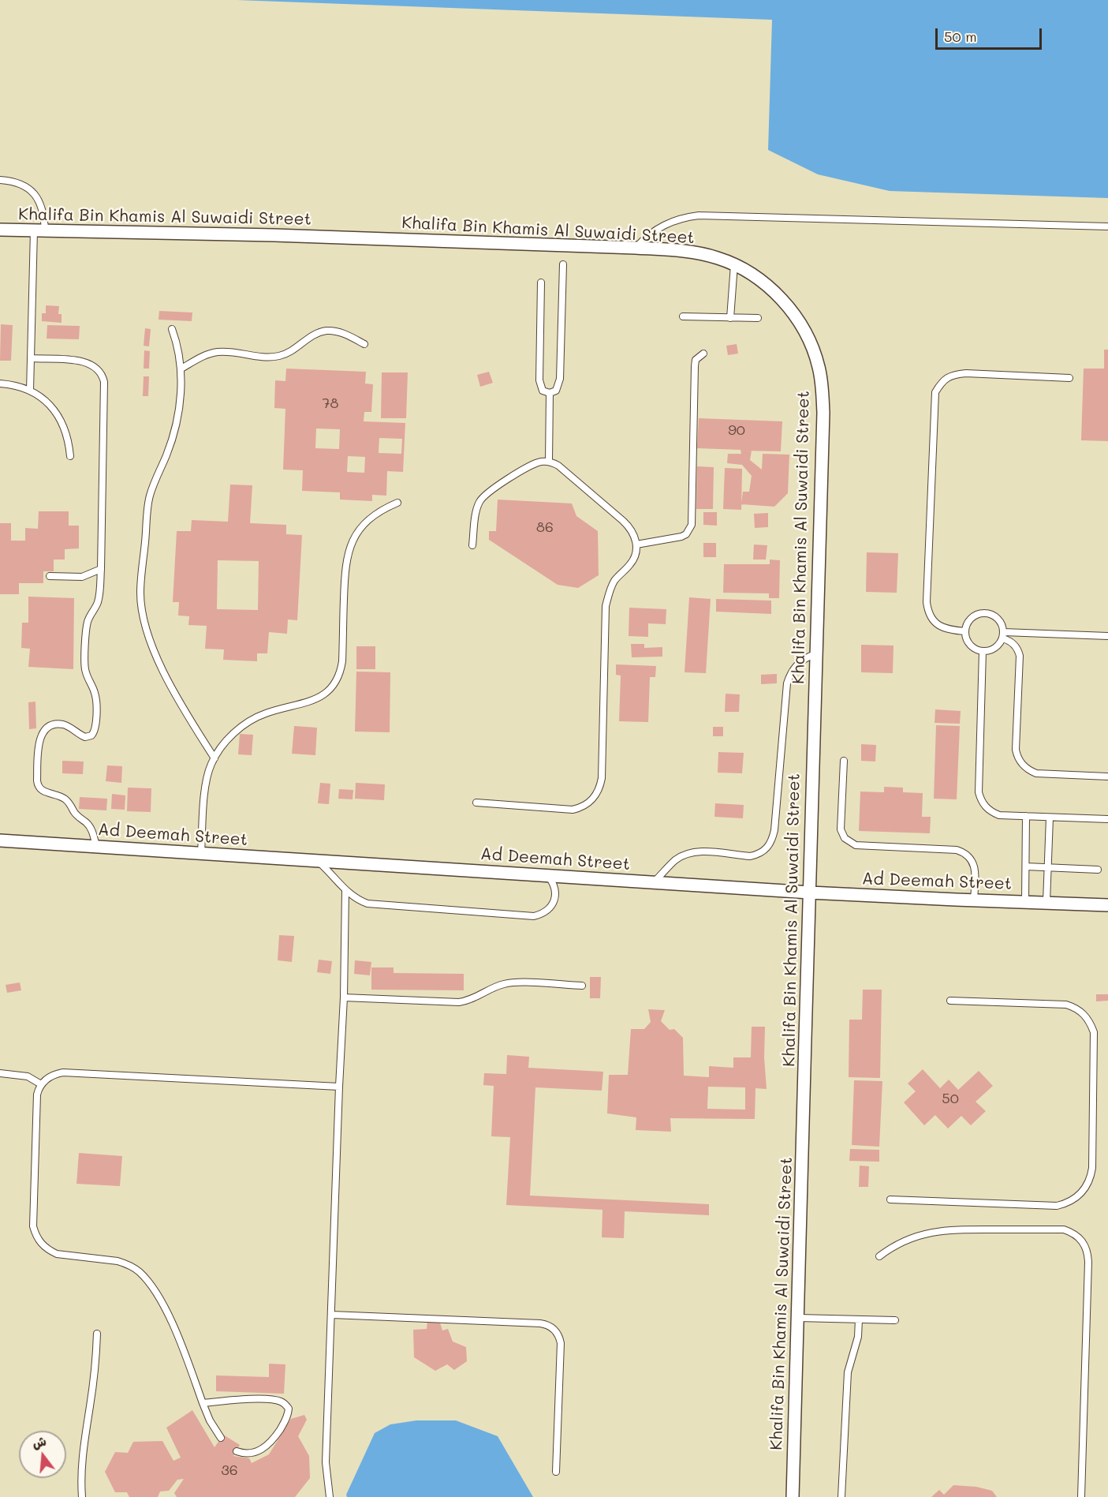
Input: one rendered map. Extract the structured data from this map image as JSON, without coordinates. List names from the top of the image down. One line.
{"streets":{"street":["Khalifa Bin Khamis Al Suwaidi Street","Ad Deemah Street"]},"crossings":[["Khalifa Bin Khamis Al Suwaidi Street","Ad Deemah Street"]],"house_numbers":["78","90","86","50","36"],"scale_bar":"50 m","north":"top"}
